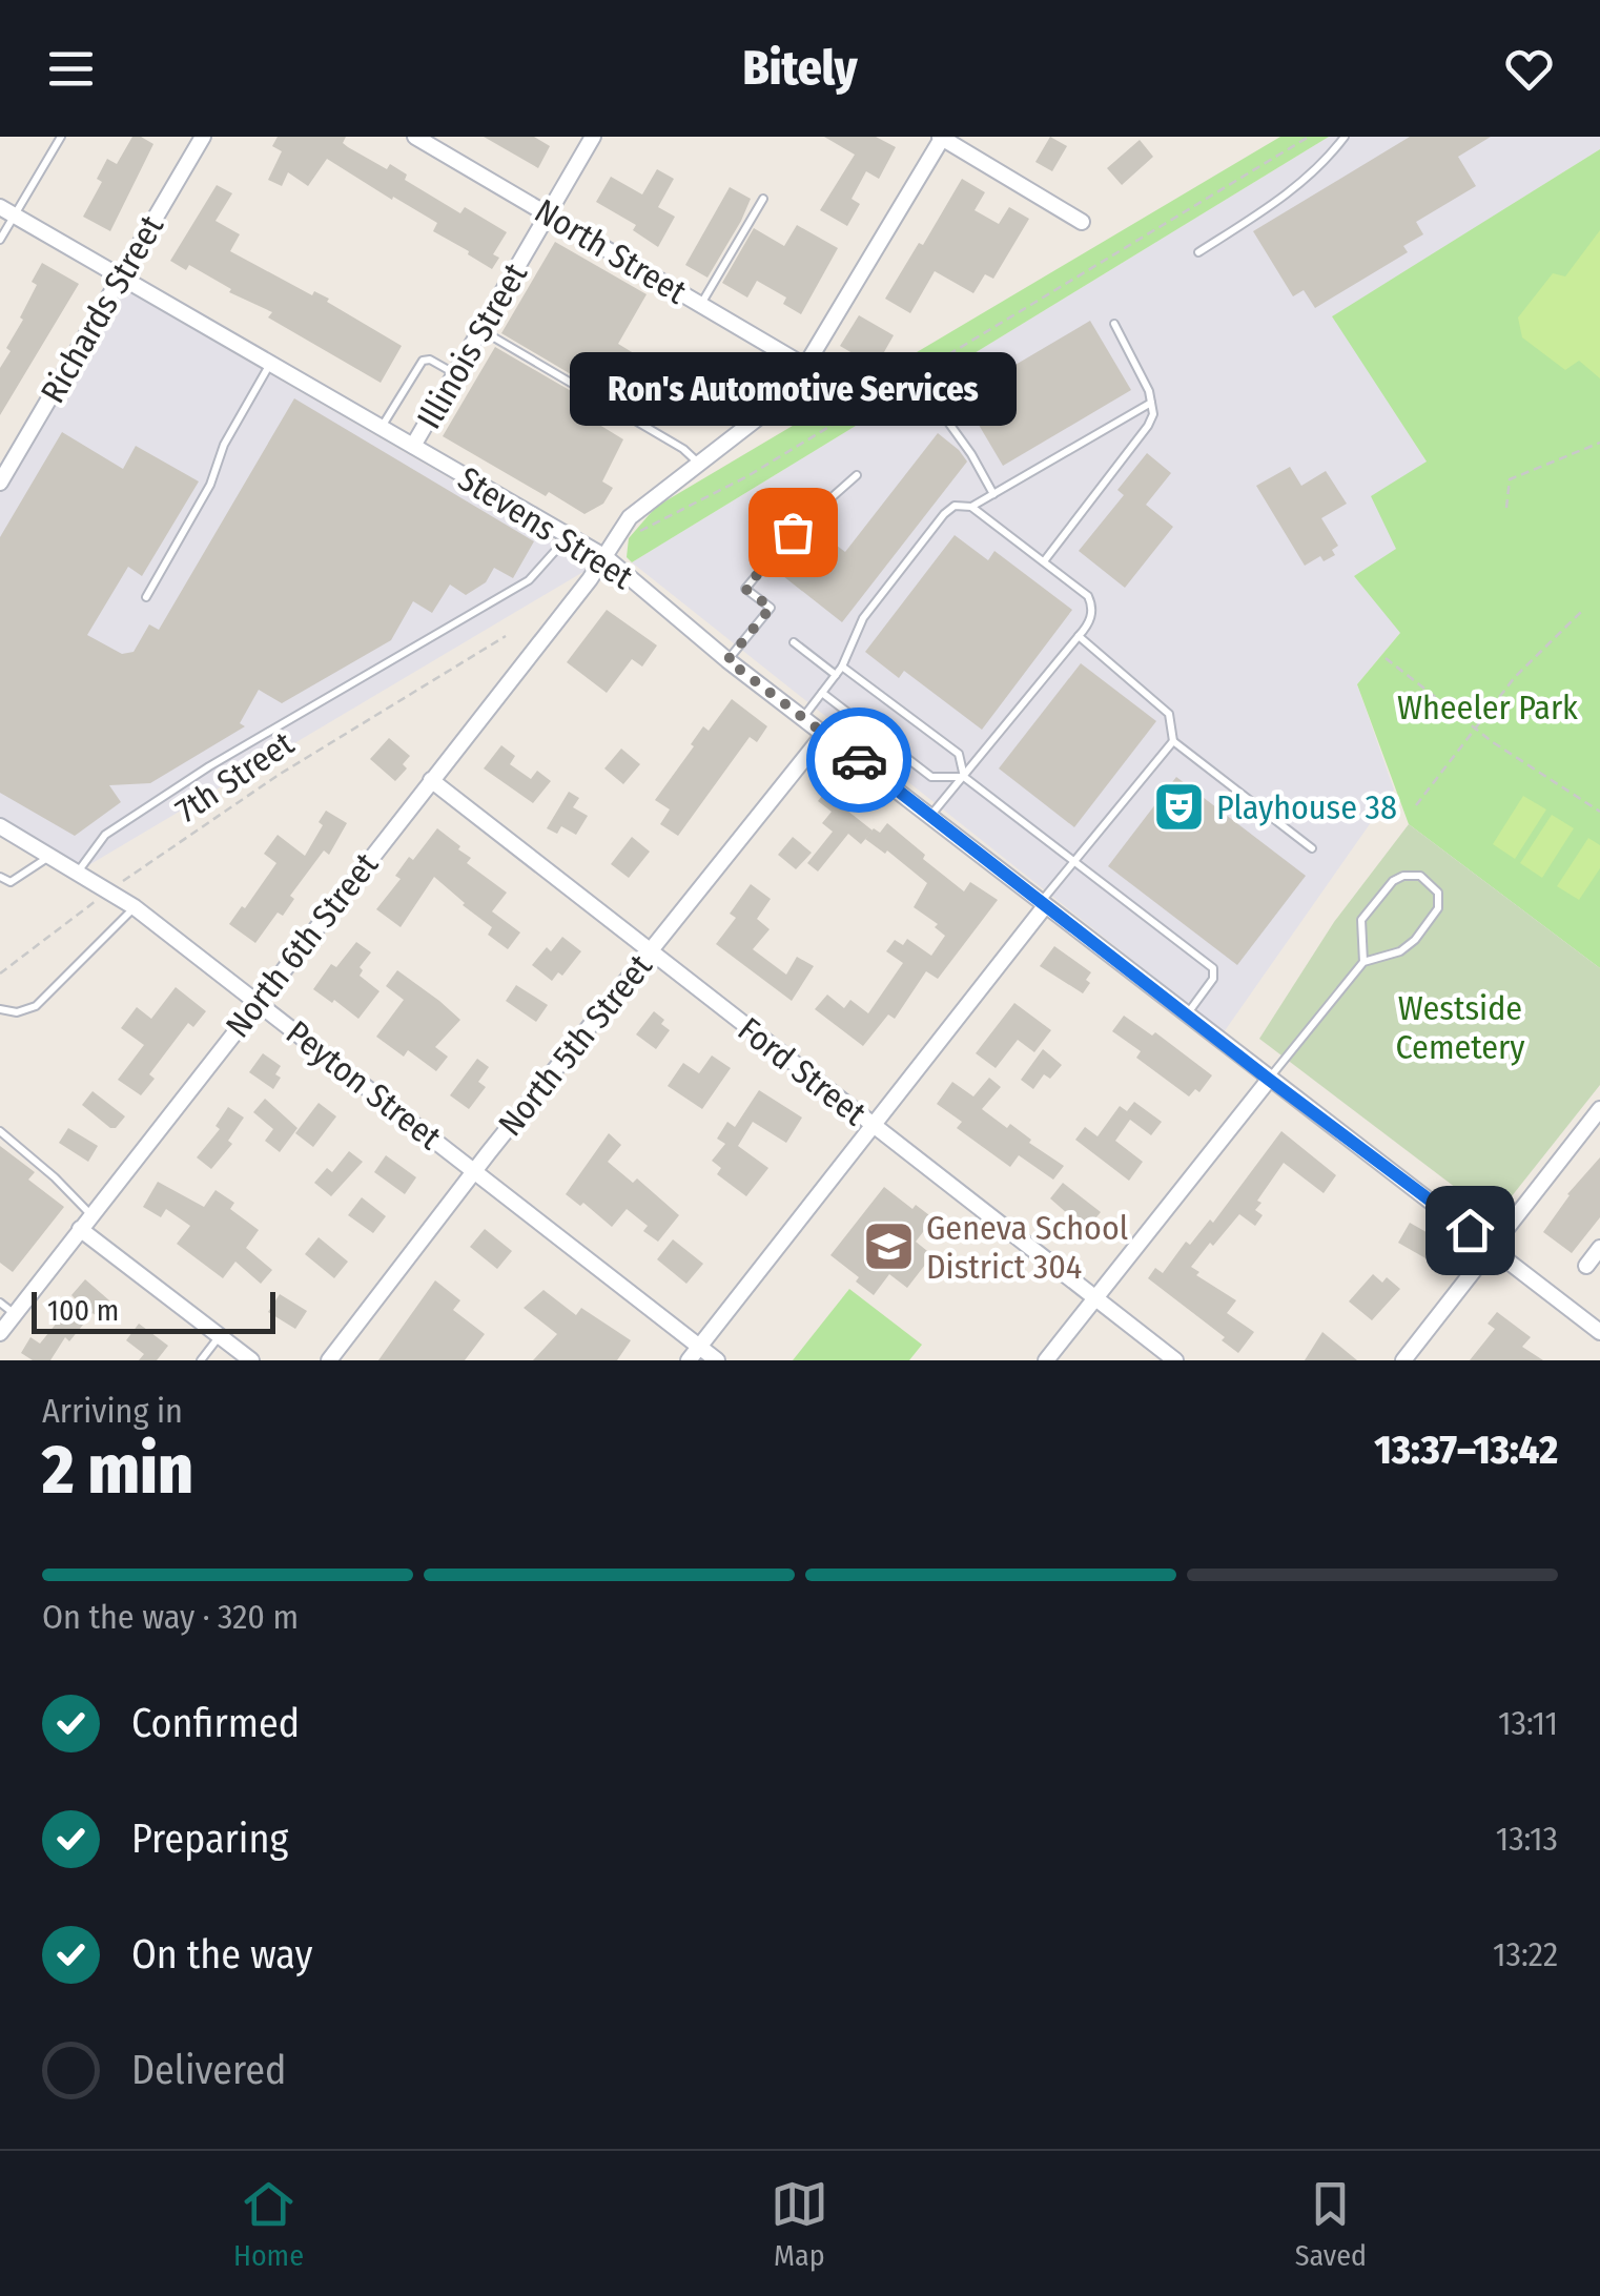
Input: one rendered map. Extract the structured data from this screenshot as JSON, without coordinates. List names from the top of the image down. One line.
{"streets":{"street":["North Street","Richards Street","Illinois Street","Stevens Street","North 6th Street","North 5th Street","Ford Street","Peyton Street"],"path":["7th Street"]},"crossings":[["North Street","Illinois Street"],["Richards Street","Stevens Street"],["Illinois Street","Stevens Street"],["Stevens Street","North 6th Street"],["Stevens Street","North 5th Street"],["7th Street","Peyton Street"],["North 6th Street","Ford Street"],["North 6th Street","Peyton Street"],["North 5th Street","Ford Street"],["North 5th Street","Peyton Street"]],"parks":["Wheeler Park","Westside Cemetery"],"places":{"other":["Ron's Automotive Services"],"theatre":["Playhouse 38"],"school or university":["Geneva School District 304"]},"scale_bar":"100 m","page":{"header":"Bitely","bubble":"Ron's Automotive Services","scale":"100 m","heading":["2 min","Arriving in","13:37–13:42"],"bar":"On the way · 320 m","list":[["Confirmed","13:11"],["Preparing","13:13"],["On the way","13:22"],"Delivered"],"tabs":["Home","Map","Saved"]}}
